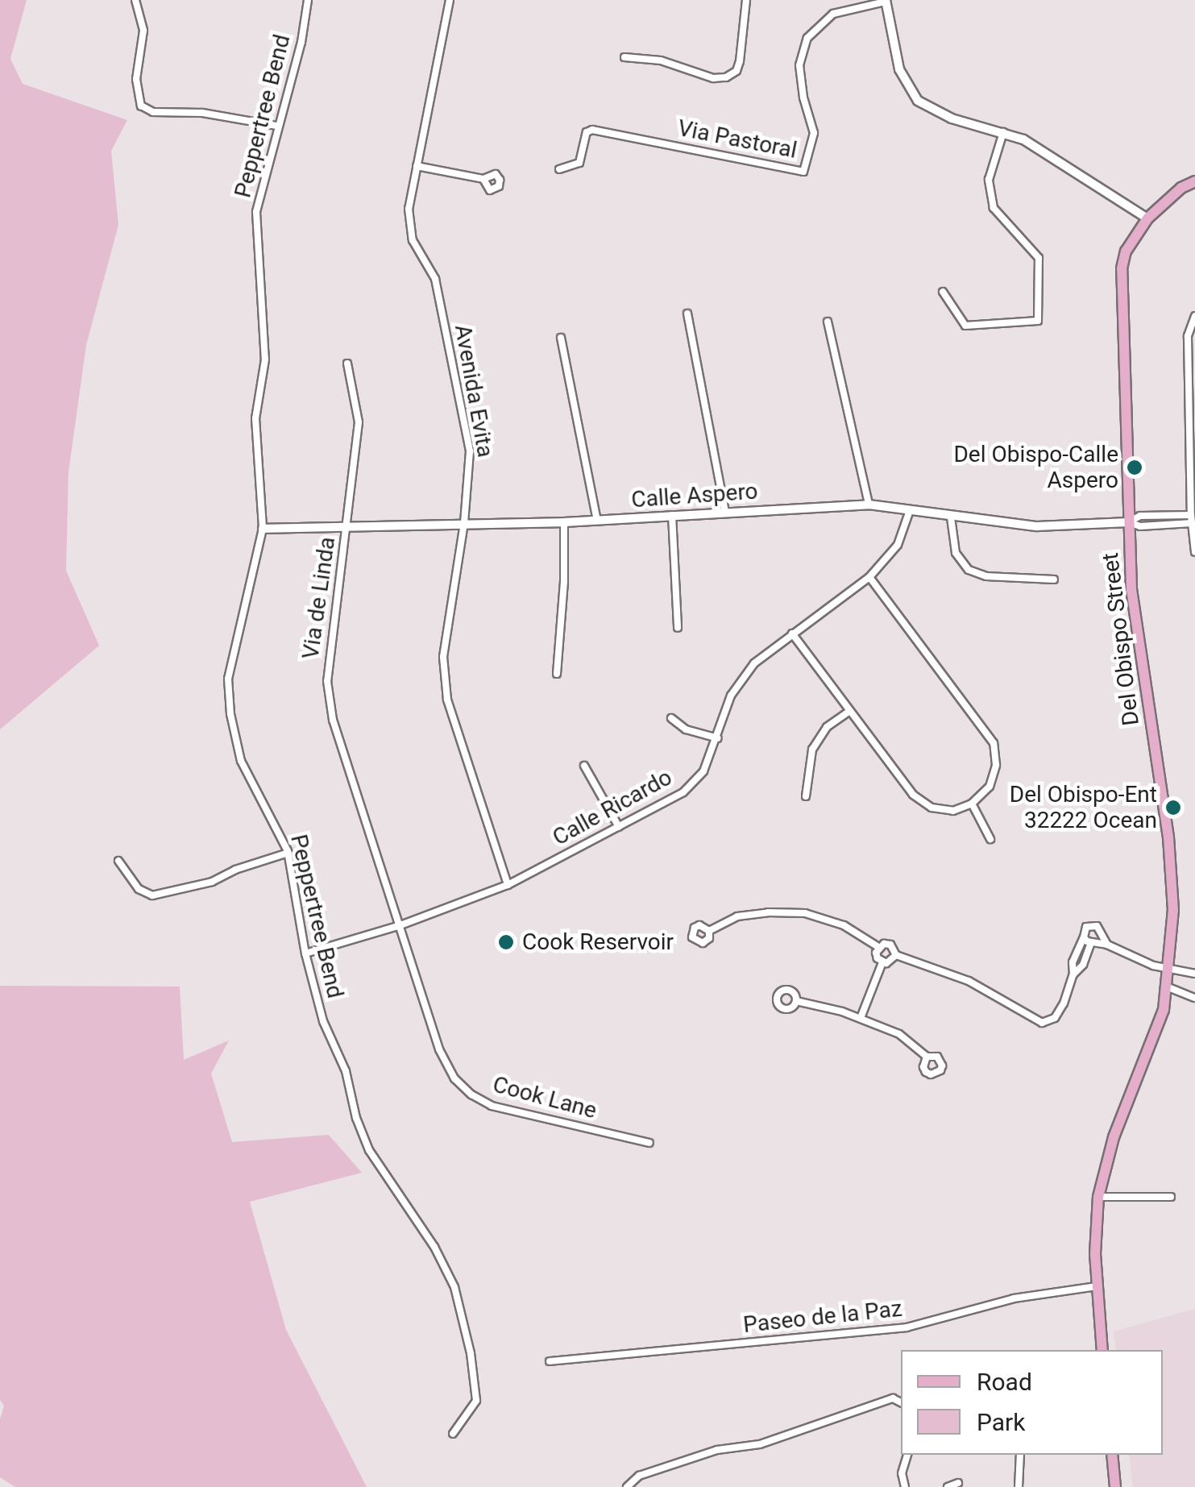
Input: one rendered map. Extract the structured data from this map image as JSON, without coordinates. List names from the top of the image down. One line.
{"streets":{"main road":["Del Obispo Street"],"street":["Peppertree Bend","Via Pastoral","Avenida Evita","Calle Aspero","Via de Linda","Calle Ricardo","Cook Lane","Paseo de la Paz"]},"crossings":[["Peppertree Bend","Calle Aspero"],["Peppertree Bend","Calle Ricardo"],["Avenida Evita","Calle Aspero"],["Avenida Evita","Calle Ricardo"],["Calle Aspero","Via de Linda"],["Calle Aspero","Del Obispo Street"],["Calle Aspero","Calle Ricardo"],["Via de Linda","Calle Ricardo"],["Via de Linda","Cook Lane"],["Del Obispo Street","Paseo de la Paz"],["Calle Ricardo","Cook Lane"]],"places":["Del Obispo-Calle Aspero","Del Obispo-Ent 32222 Ocean","Cook Reservoir"],"legend":["Road","Park"]}
